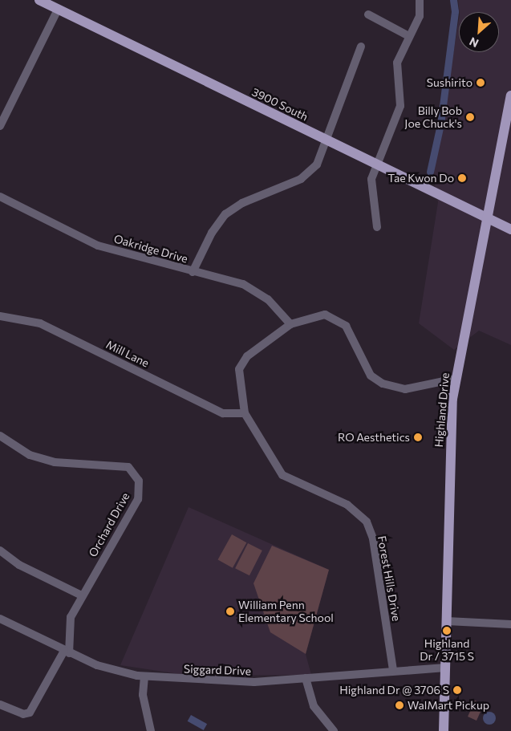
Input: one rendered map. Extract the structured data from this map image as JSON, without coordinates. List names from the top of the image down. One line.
{"streets":{"main road":["3900 South","Highland Drive"],"street":["Oakridge Drive","Mill Lane","Orchard Drive","Forest Hills Drive","Siggard Drive"]},"crossings":[["3900 South","Highland Drive"],["Oakridge Drive","Forest Hills Drive"],["Mill Lane","Forest Hills Drive"],["Highland Drive","Forest Hills Drive"],["Highland Drive","Siggard Drive"],["Orchard Drive","Siggard Drive"],["Forest Hills Drive","Siggard Drive"]],"places":["Sushirito","Billy Bob Joe Chuck's","Tae Kwon Do","RO Aesthetics","William Penn Elementary School","Highland Dr / 3715 S","Highland Dr @ 3706 S","WalMart Pickup"],"north":"bottom left"}
